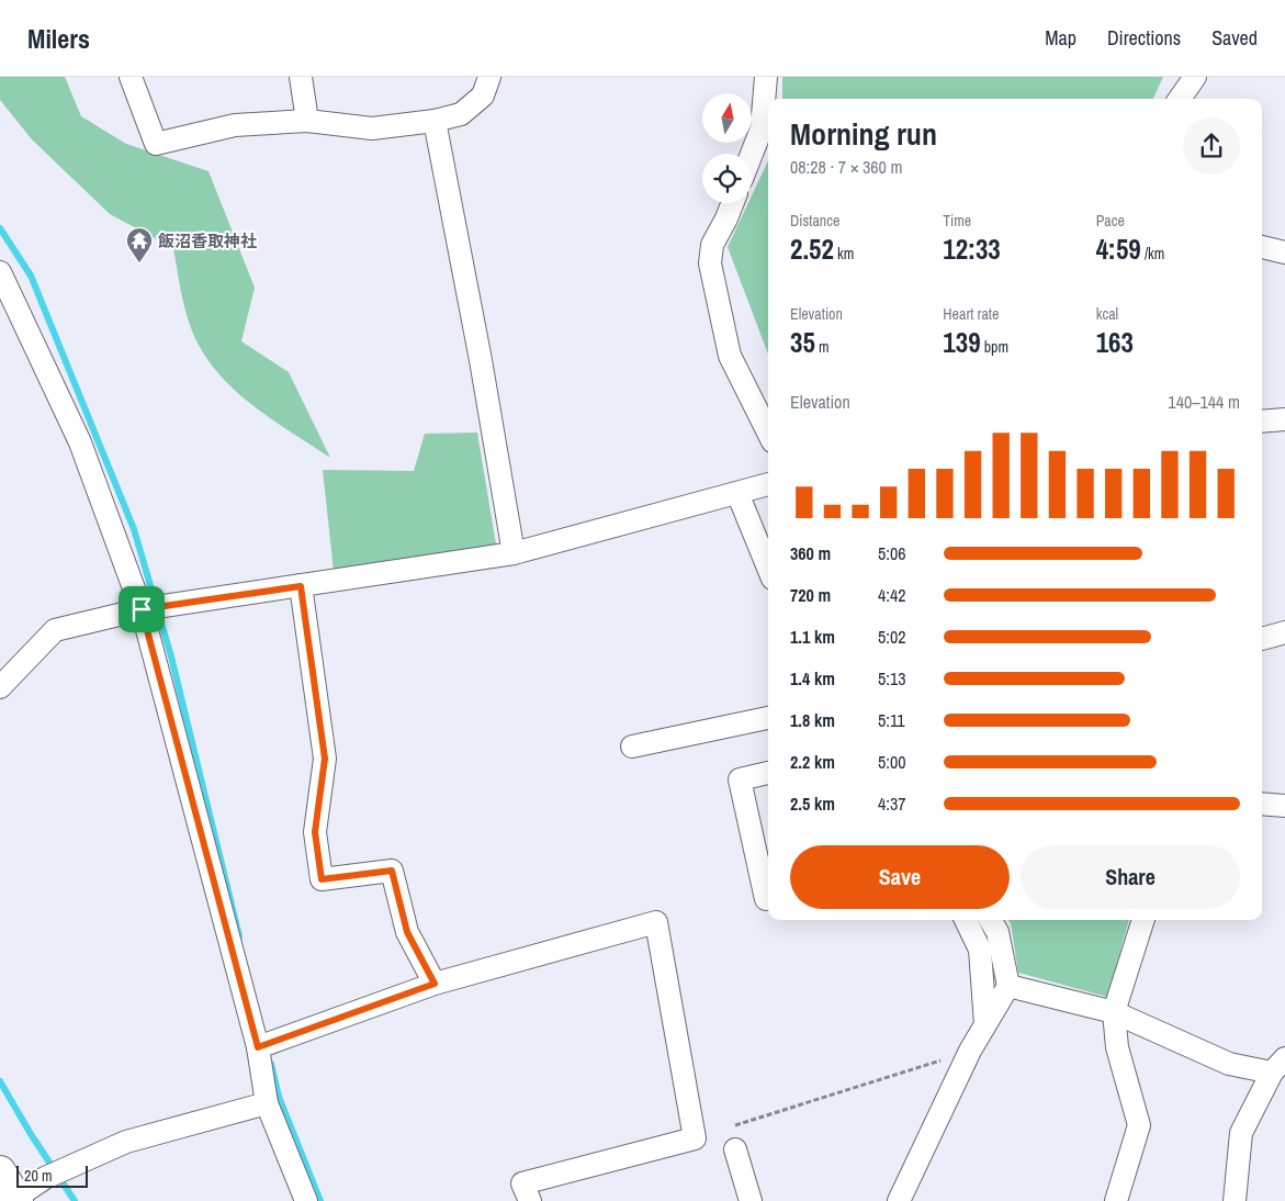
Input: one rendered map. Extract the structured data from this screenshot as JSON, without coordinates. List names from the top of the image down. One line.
{"places":{"temple":["飯沼香取神社"]},"scale_bar":"20 m","north":"top","page":{"header":"Milers","nav":["Map","Directions","Saved"],"heading":["Morning run","08:28 · 7 × 360 m"],"stats":[["Distance","2.52 km"],["Time","12:33"],["Pace","4:59 /km"],["Elevation","35 m"],["Heart rate","139 bpm"],["kcal","163"]],"chart":["Elevation","140–144 m"],"list":[{"name":"360 m","note":"5:06"},{"name":"720 m","note":"4:42"},{"name":"1.1 km","note":"5:02"},{"name":"1.4 km","note":"5:13"},{"name":"1.8 km","note":"5:11"},{"name":"2.2 km","note":"5:00"},{"name":"2.5 km","note":"4:37"}],"buttons":["Save","Share"],"scale":"20 m"}}
